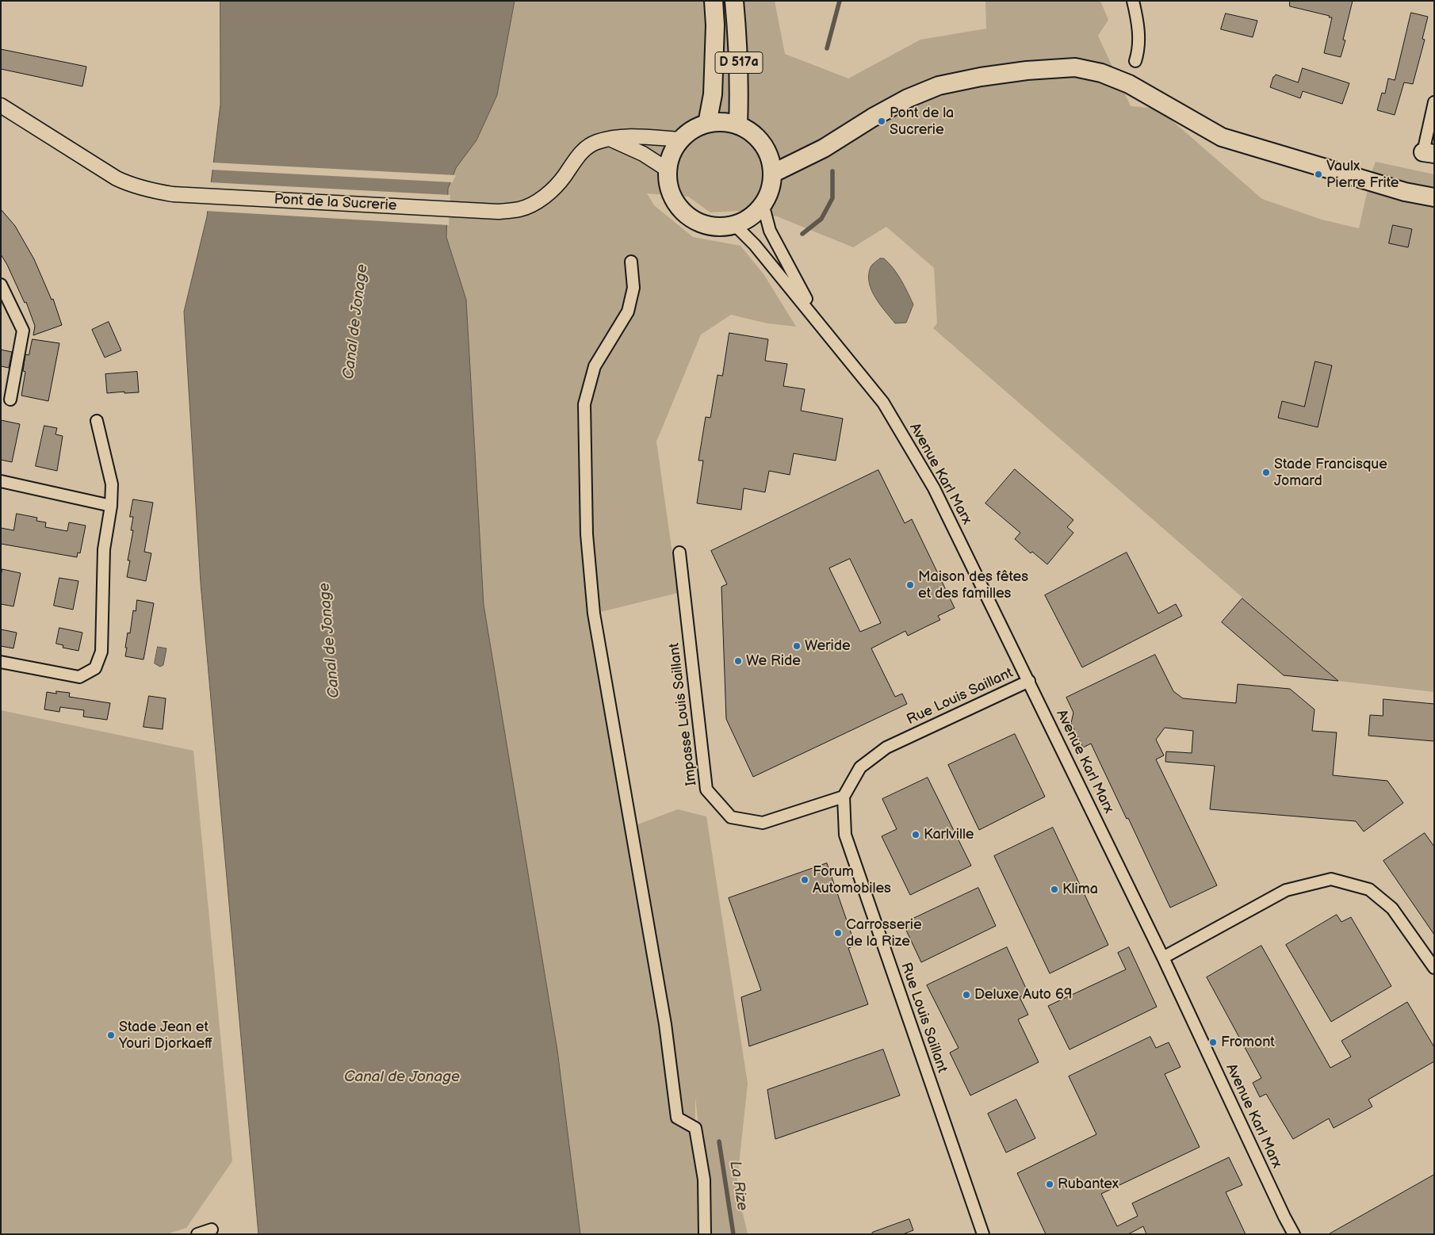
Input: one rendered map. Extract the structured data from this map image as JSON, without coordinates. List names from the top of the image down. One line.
{"streets":{"main road":["D 517a"],"street":["Pont de la Sucrerie","Avenue Karl Marx","Rue Louis Saillant","Impasse Louis Saillant"]},"crossings":[["D 517a","Pont de la Sucrerie"],["D 517a","Avenue Karl Marx"],["Pont de la Sucrerie","Avenue Karl Marx"],["Avenue Karl Marx","Rue Louis Saillant"],["Rue Louis Saillant","Impasse Louis Saillant"]],"water":["Canal de Jonage","La Rize"],"places":["Pont de la Sucrerie","Vaulx Pierre Frite","Stade Francisque Jomard","Maison des fêtes et des familles","Weride","We Ride","Karlville","Forum Automobiles","Klima","Carrosserie de la Rize","Deluxe Auto 69","Stade Jean et Youri Djorkaeff","Fromont","Rubantex"]}
